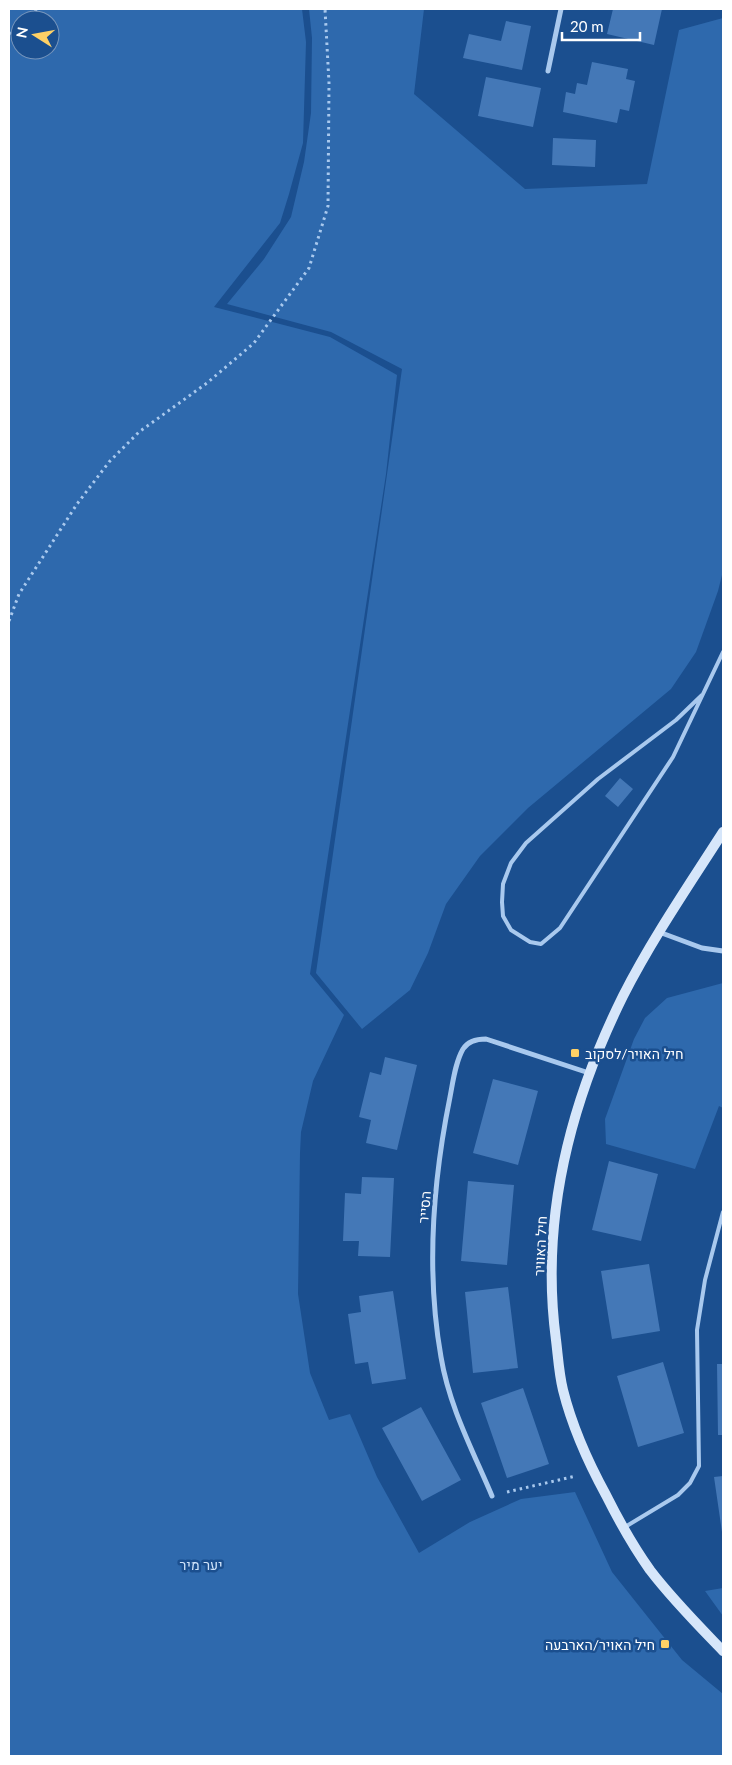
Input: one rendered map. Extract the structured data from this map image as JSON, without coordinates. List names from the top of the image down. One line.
{"streets":{"street":["הסייר","חיל האוויר"]},"crossings":[["הסייר","חיל האוויר"]],"parks":["יער מיר"],"places":{"transit":["חיל האויר/לסקוב","חיל האויר/הארבעה"]},"scale_bar":"20 m","north":"left"}
